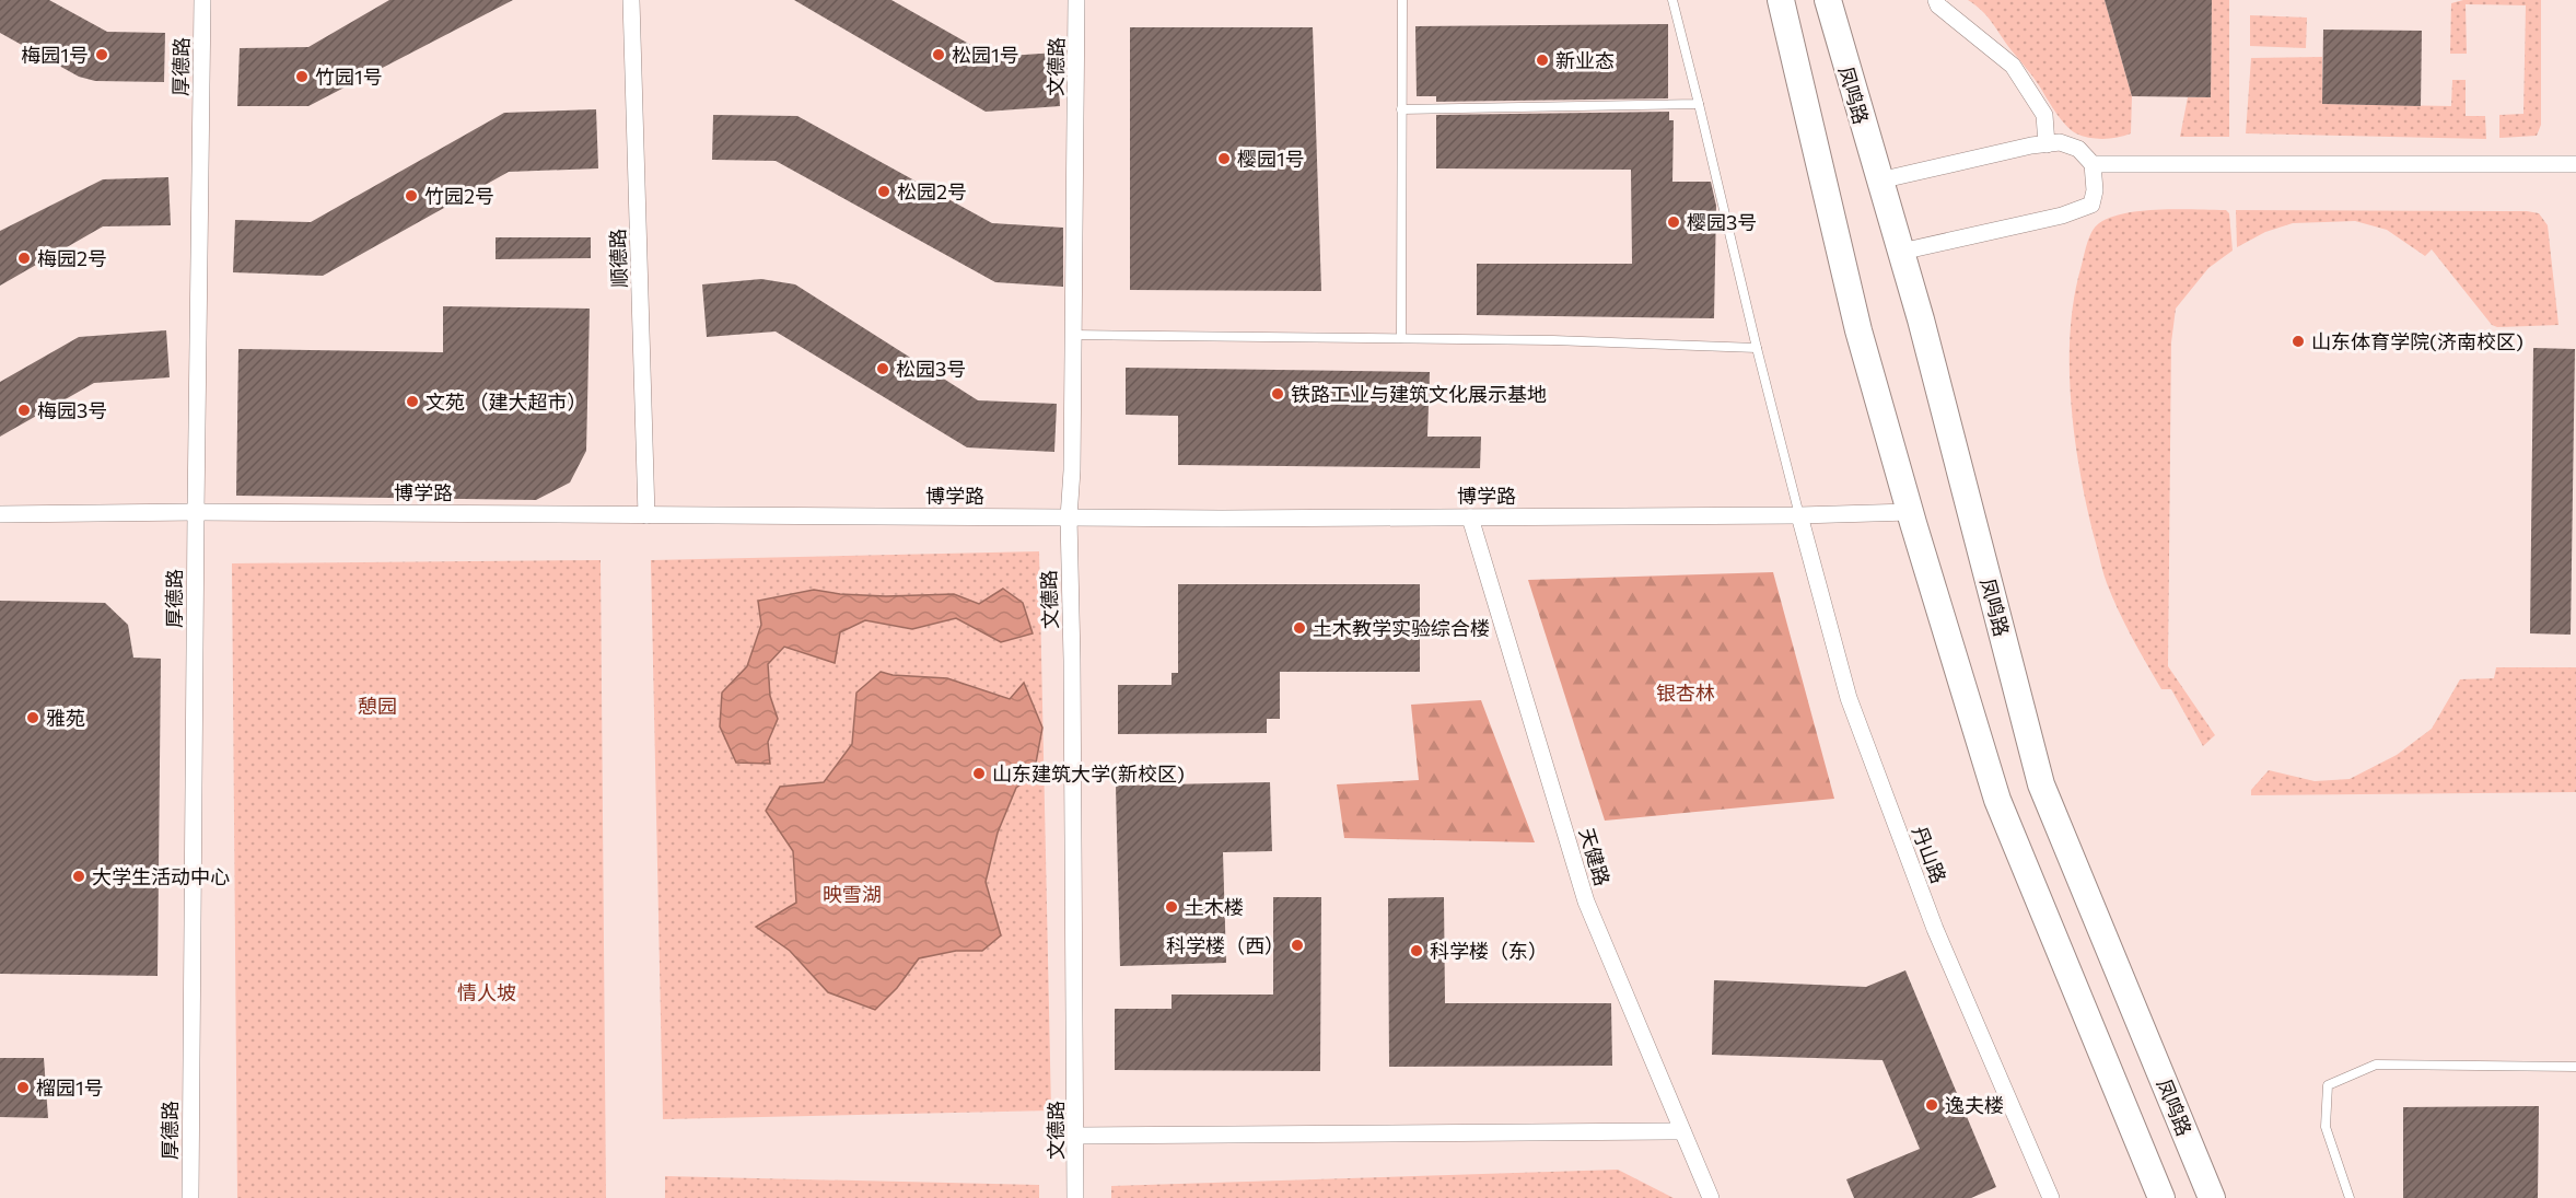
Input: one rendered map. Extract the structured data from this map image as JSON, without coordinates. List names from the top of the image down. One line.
{"streets":{"main road":["凤鸣路"],"street":["厚德路","文德路","顺德路","博学路","丹山路","天健路"]},"crossings":[["厚德路","博学路"],["文德路","博学路"],["顺德路","博学路"],["博学路","丹山路"],["博学路","天健路"]],"parks":["银杏林","憩园","映雪湖","情人坡"],"places":["梅园1号","松园1号","新业态","竹园1号","樱园1号","松园2号","竹园2号","樱园3号","梅园2号","山东体育学院(济南校区)","松园3号","铁路工业与建筑文化展示基地","文苑 （建大超市）","梅园3号","土木教学实验综合楼","雅苑","山东建筑大学(新校区)","大学生活动中心","土木楼","科学楼（西）","科学楼（东）","榴园1号","逸夫楼"]}
